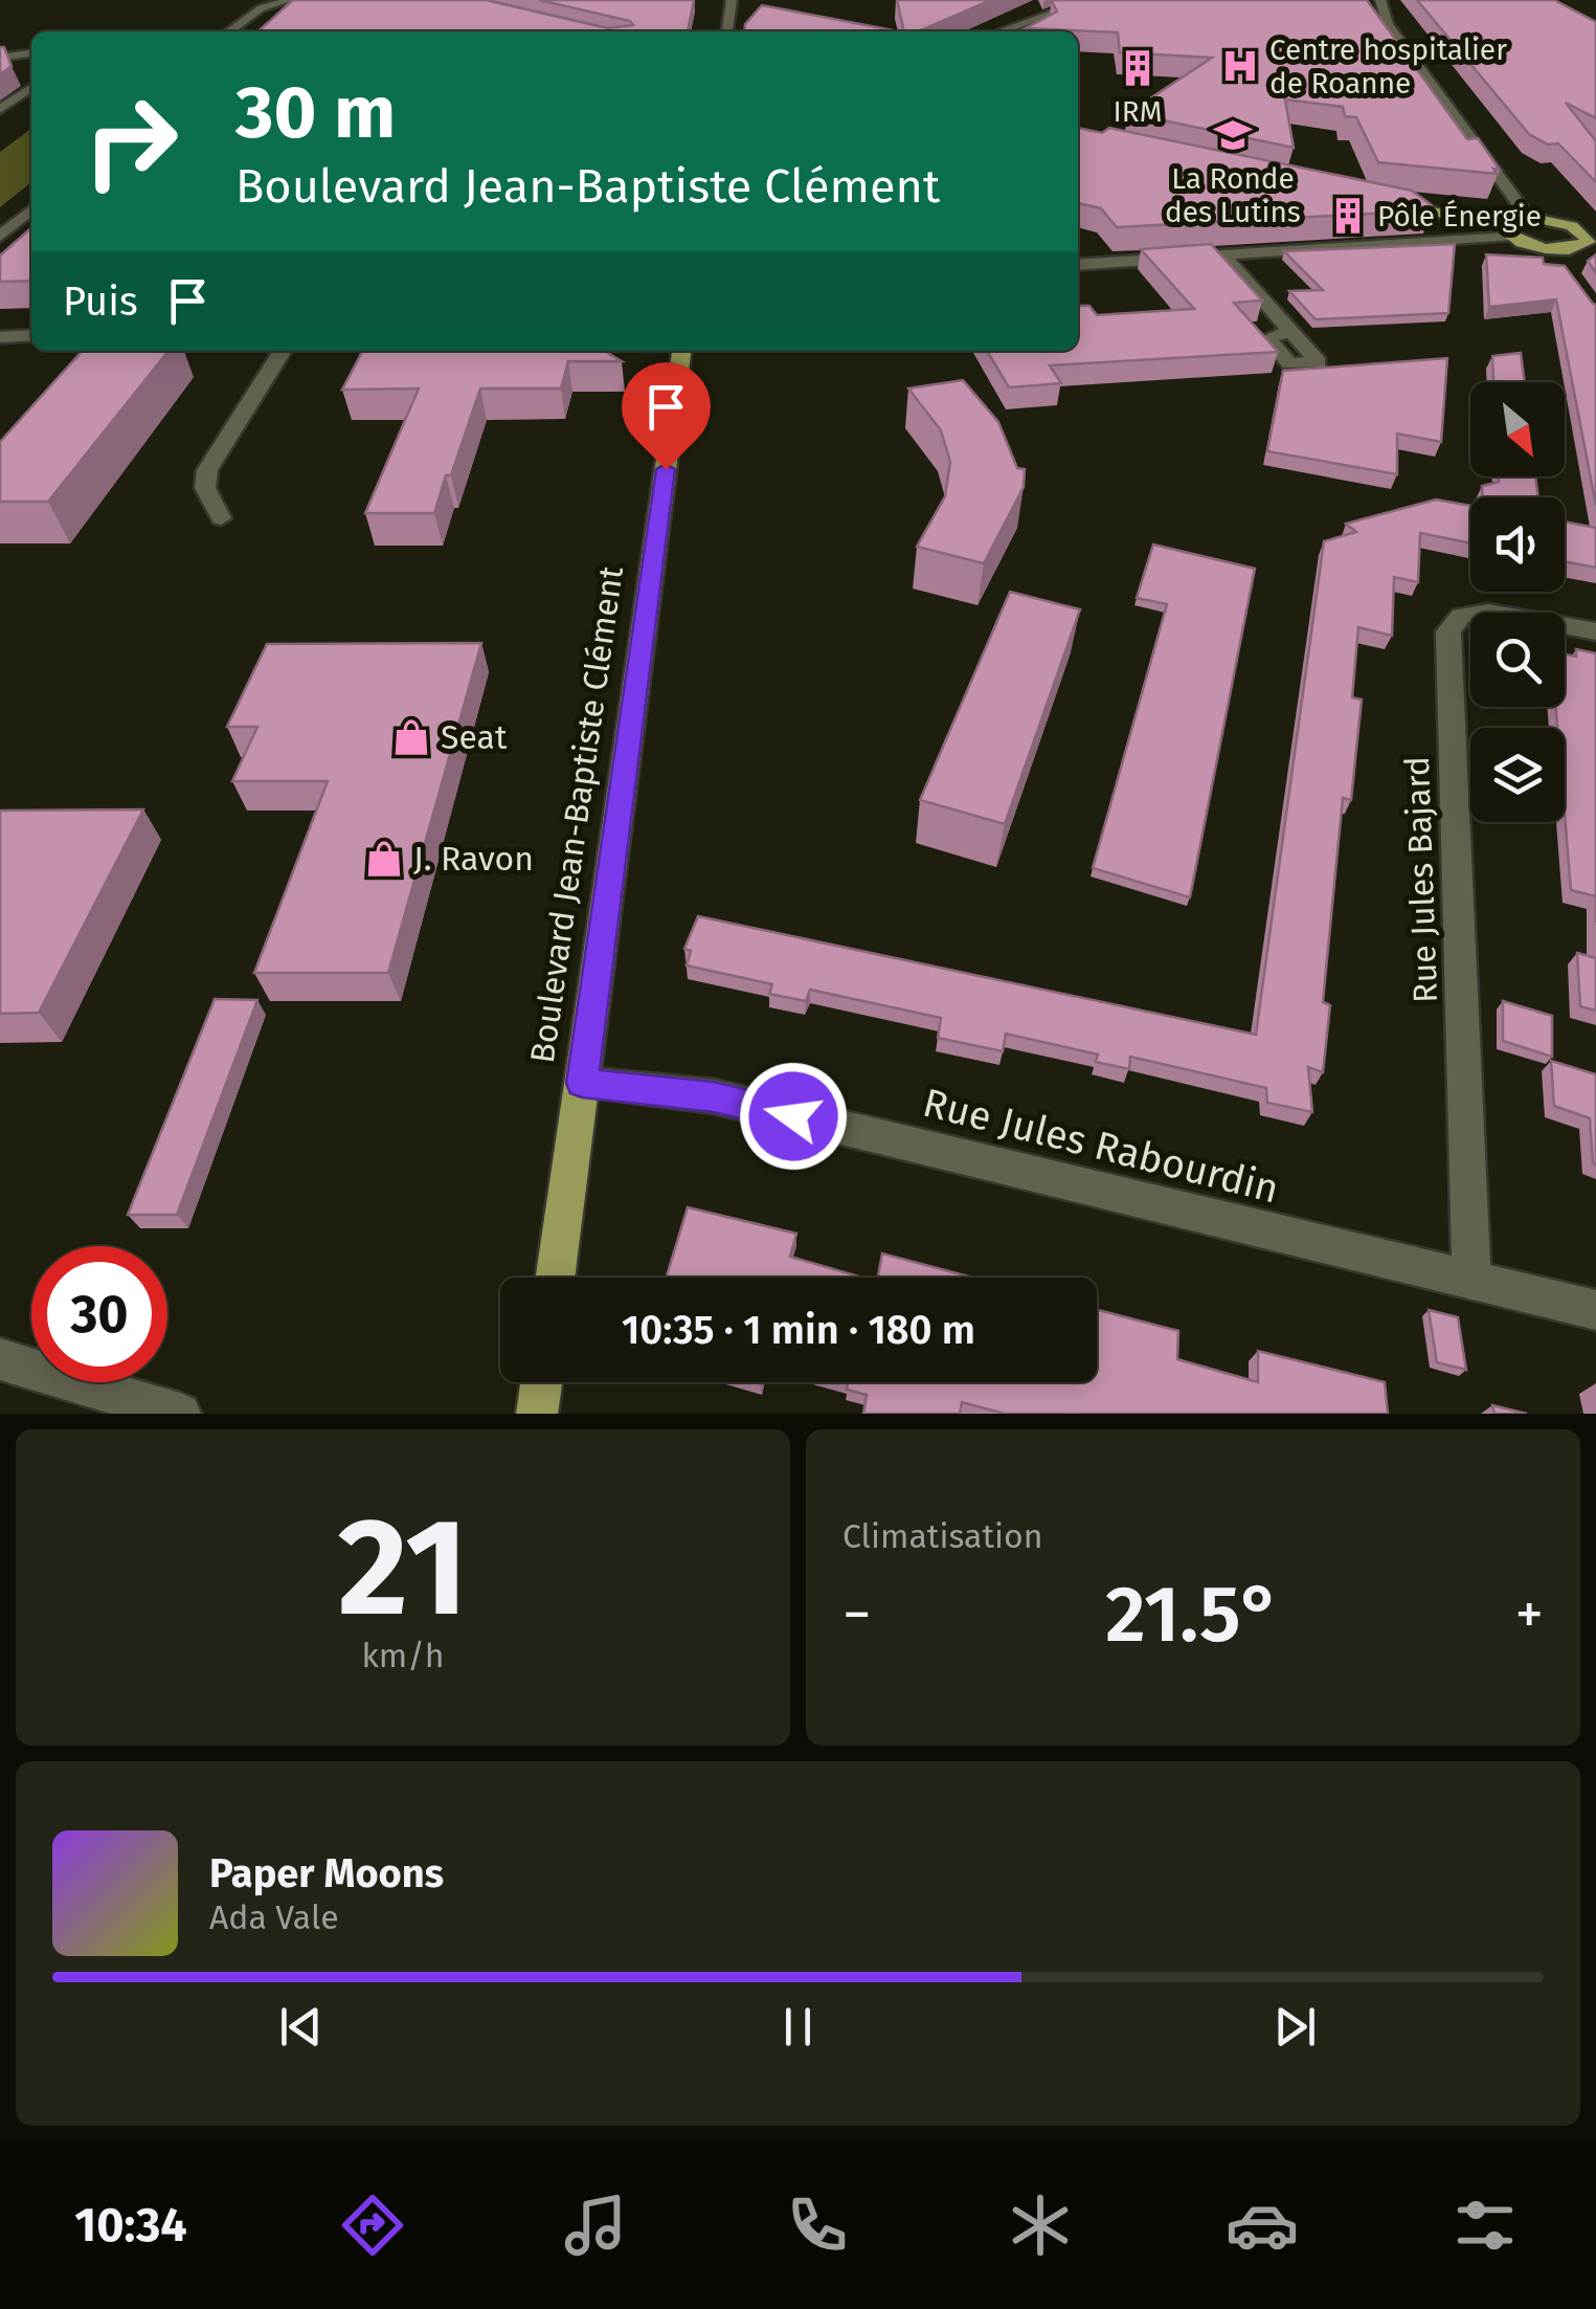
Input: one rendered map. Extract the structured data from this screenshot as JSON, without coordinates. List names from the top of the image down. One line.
{"streets":{"main road":["Boulevard Jean-Baptiste Clément"],"street":["Rue Jules Bajard","Rue Jules Rabourdin"]},"crossings":[["Boulevard Jean-Baptiste Clément","Rue Jules Rabourdin"],["Rue Jules Bajard","Rue Jules Rabourdin"]],"places":{"hospital":["Centre hospitalier de Roanne"],"building":["IRM","Pôle Énergie"],"school or university":["La Ronde des Lutins"],"shop":["Seat","J. Ravon"]},"north":"bottom right","page":{"turn":["30 m","Boulevard Jean-Baptiste Clément"],"then":"Puis","limit":"30","trip":"10:35 · 1 min · 180 m","tile":[["21","km/h"],"Climatisation"],"heat":["−","21.5°","+"],"song":["Paper Moons","Ada Vale"],"tabs":"10:34"}}
